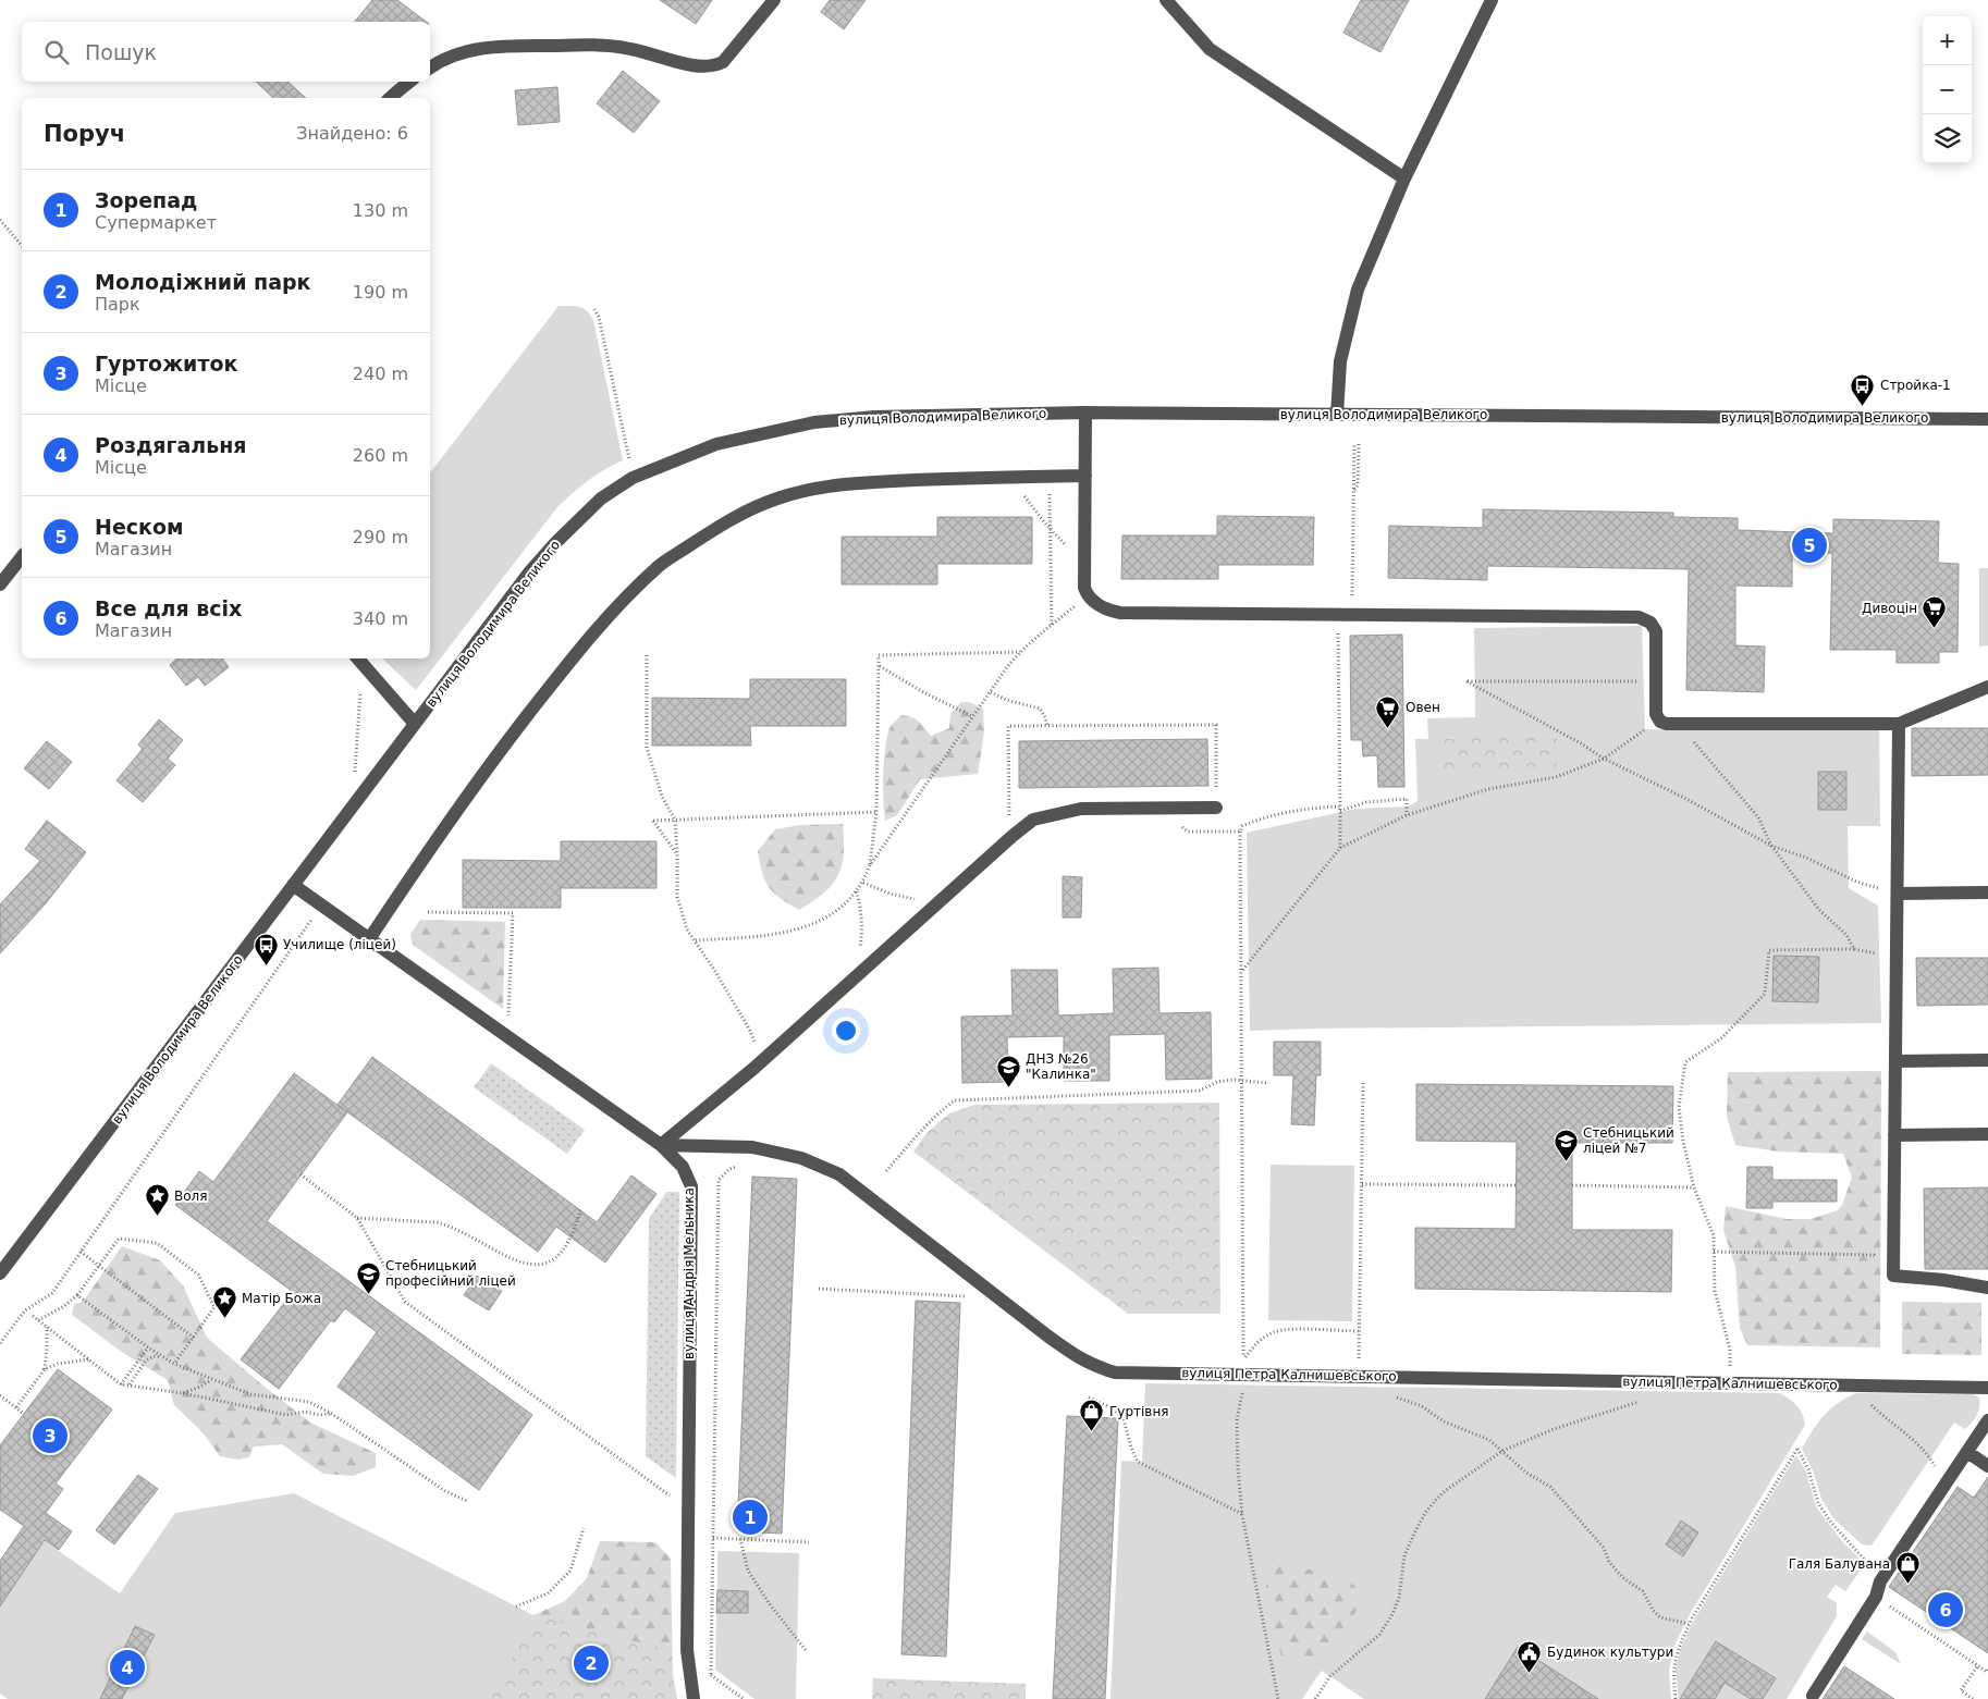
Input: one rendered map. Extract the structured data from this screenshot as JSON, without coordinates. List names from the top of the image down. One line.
{"streets":{"street":["вулиця Володимира Великого","вулиця Андрія Мельника","вулиця Петра Калнишевського"]},"crossings":[["вулиця Володимира Великого","вулиця Андрія Мельника"],["вулиця Андрія Мельника","вулиця Петра Калнишевського"]],"places":{"bus stop":["Стройка-1","Училище (ліцей)"],"supermarket":["Дивоцін","Овен"],"school or university":["ДНЗ №26 \"Калинка\"","Стебницький ліцей №7","Стебницький професійний ліцей"],"place":["Воля","Матір Божа"],"shop":["Гуртівня","Галя Балувана"],"public building":["Будинок культури"]},"page":{"map_buttons":["+","−"],"search":"Пошук","heading":["Поруч","Знайдено: 6"],"list":[{"mark":"1","name":"Зорепад","note":"Супермаркет","value":"130 m"},{"mark":"2","name":"Молодіжний парк","note":"Парк","value":"190 m"},{"mark":"3","name":"Гуртожиток","note":"Місце","value":"240 m"},{"mark":"4","name":"Роздягальня","note":"Місце","value":"260 m"},{"mark":"5","name":"Неском","note":"Магазин","value":"290 m"},{"mark":"6","name":"Все для всіх","note":"Магазин","value":"340 m"}],"pins":["5","3","1","6","2","4"]}}
